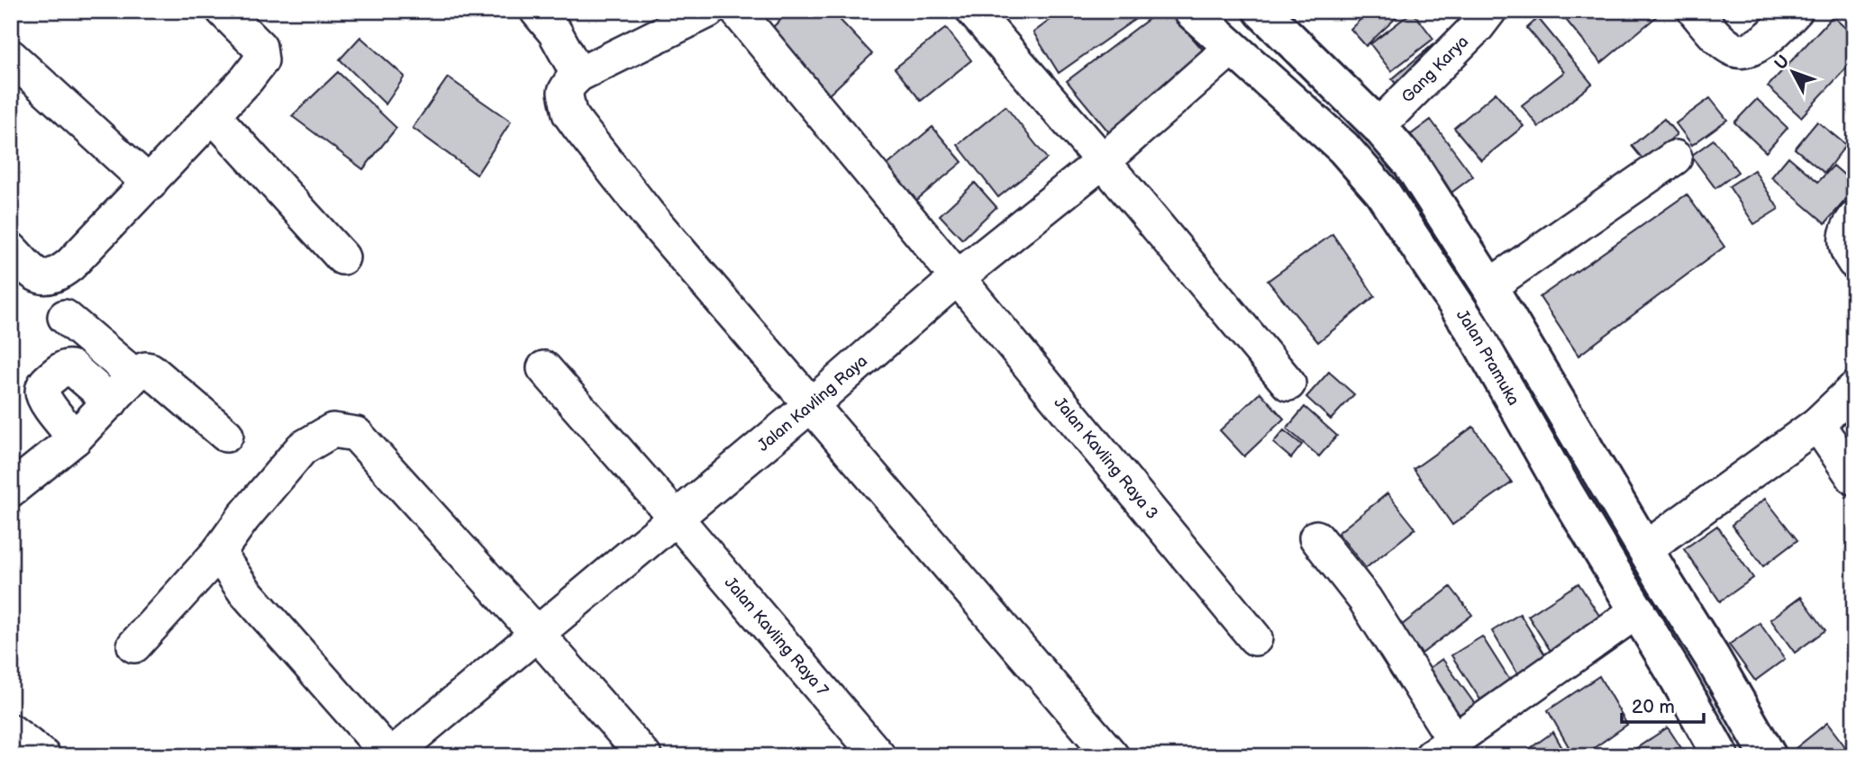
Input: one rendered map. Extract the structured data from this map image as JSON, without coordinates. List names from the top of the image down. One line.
{"streets":{"main road":["Jalan Pramuka"],"street":["Gang Karya","Jalan Kavling Raya","Jalan Kavling Raya 3","Jalan Kavling Raya 7"]},"crossings":[["Jalan Pramuka","Jalan Kavling Raya"],["Jalan Kavling Raya","Jalan Kavling Raya 3"],["Jalan Kavling Raya","Jalan Kavling Raya 7"]],"scale_bar":"20 m","north":"top left"}
